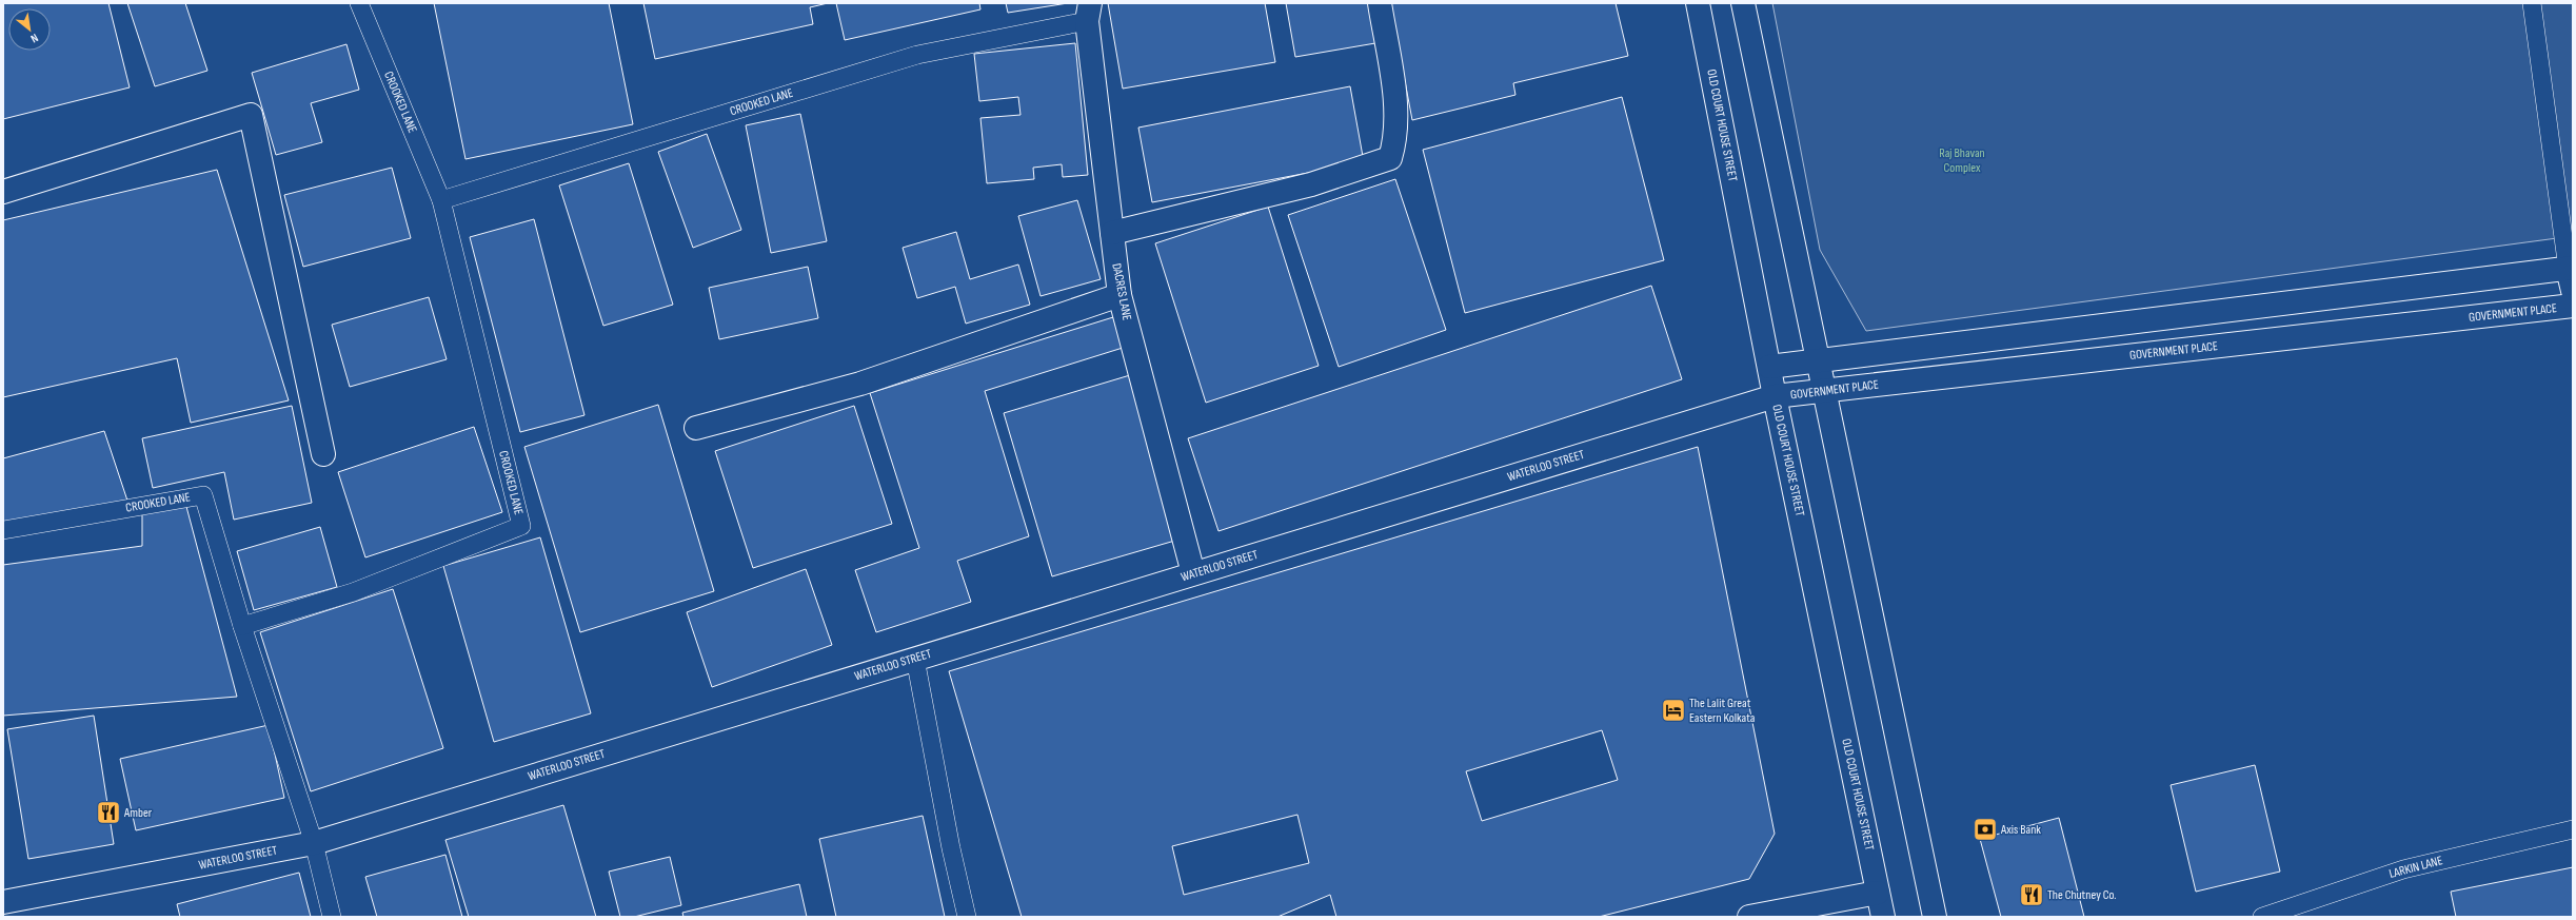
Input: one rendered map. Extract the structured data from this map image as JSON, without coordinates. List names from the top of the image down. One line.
{"streets":{"street":["OLD COURT HOUSE STREET","DACRES LANE","GOVERNMENT PLACE","WATERLOO STREET"],"lane":["CROOKED LANE","LARKIN LANE"]},"crossings":[["CROOKED LANE","DACRES LANE"],["CROOKED LANE","WATERLOO STREET"],["OLD COURT HOUSE STREET","GOVERNMENT PLACE"],["OLD COURT HOUSE STREET","WATERLOO STREET"],["DACRES LANE","WATERLOO STREET"],["GOVERNMENT PLACE","WATERLOO STREET"]],"parks":["Raj Bhavan Complex"],"places":{"hotel":["The Lalit Great Eastern Kolkata"],"restaurant":["Amber","The Chutney Co."],"bank":["Axis Bank"]},"north":"bottom right"}
